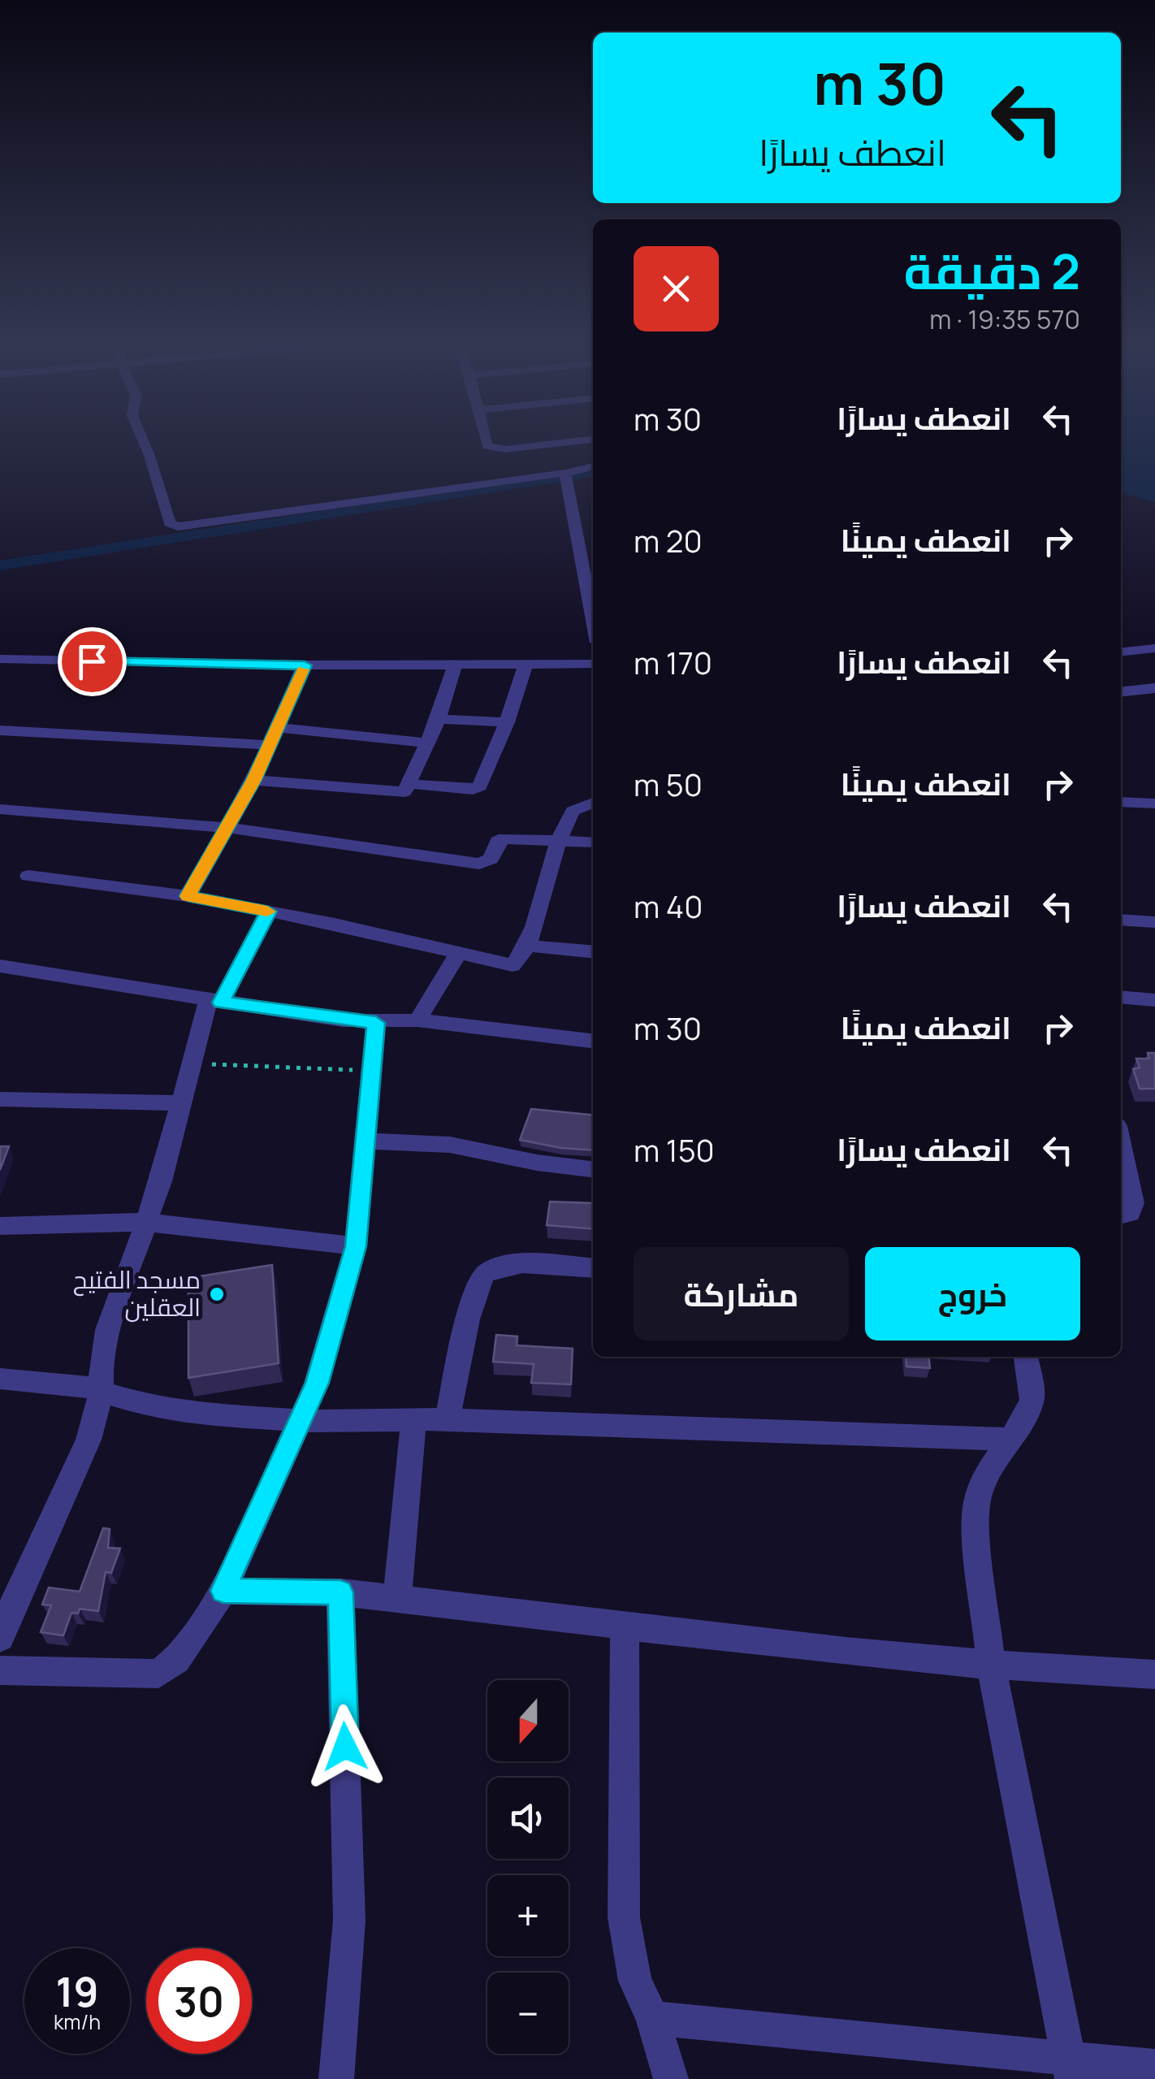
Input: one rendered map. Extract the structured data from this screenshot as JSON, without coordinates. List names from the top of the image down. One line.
{"places":["مسجد الفتيح العقلين"],"north":"bottom","page":{"turn":["30 m","انعطف يسارًا"],"heading":["2 دقيقة","570 m · 19:35"],"list":[{"name":"انعطف يسارًا","value":"30 m"},{"name":"انعطف يمينًا","value":"20 m"},{"name":"انعطف يسارًا","value":"170 m"},{"name":"انعطف يمينًا","value":"50 m"},{"name":"انعطف يسارًا","value":"40 m"},{"name":"انعطف يمينًا","value":"30 m"},{"name":"انعطف يسارًا","value":"150 m"}],"buttons":["خروج","مشاركة"],"map_buttons":["+","−"],"speed":"19 km/h","limit":"30"}}
